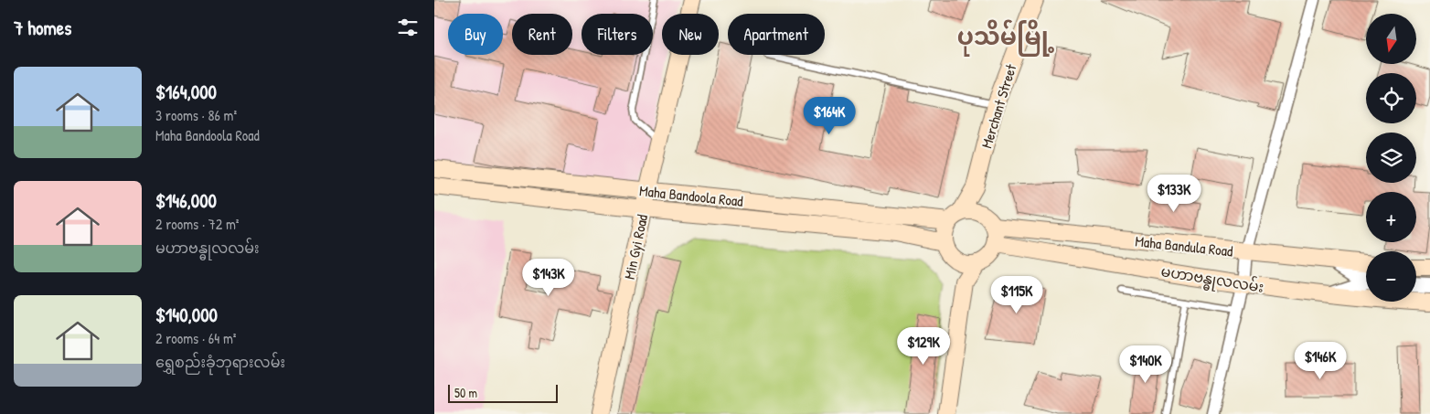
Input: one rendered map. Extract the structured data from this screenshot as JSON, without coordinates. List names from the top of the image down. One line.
{"streets":{"main road":["Merchant Street","Maha Bandoola Road","Maha Bandula Road","Min Gyi Road","မဟာဗန္ဓုလလမ်း"]},"crossings":[["Merchant Street","Maha Bandoola Road"],["Merchant Street","Maha Bandula Road"],["Merchant Street","မဟာဗန္ဓုလလမ်း"],["Maha Bandoola Road","Maha Bandula Road"],["Maha Bandoola Road","Min Gyi Road"],["Maha Bandoola Road","မဟာဗန္ဓုလလမ်း"],["Maha Bandula Road","မဟာဗန္ဓုလလမ်း"]],"districts":["ပုသိမ်မြို့"],"scale_bar":"50 m","north":"bottom","page":{"heading":"7 homes","map_buttons":["+","−"],"chip":["Buy","Rent","Filters","New","Apartment"],"list":[{"name":"$164,000","note":"3 rooms · 86 m² · Maha Bandoola Road"},{"name":"$146,000","note":"2 rooms · 72 m² · မဟာဗန္ဓုလလမ်း"},{"name":"$140,000","note":"2 rooms · 64 m² · ရွှေစည်းခုံဘုရားလမ်း"}],"price":["$164K","$133K","$143K","$115K","$129K","$146K","$140K"],"scale":"50 m"}}
